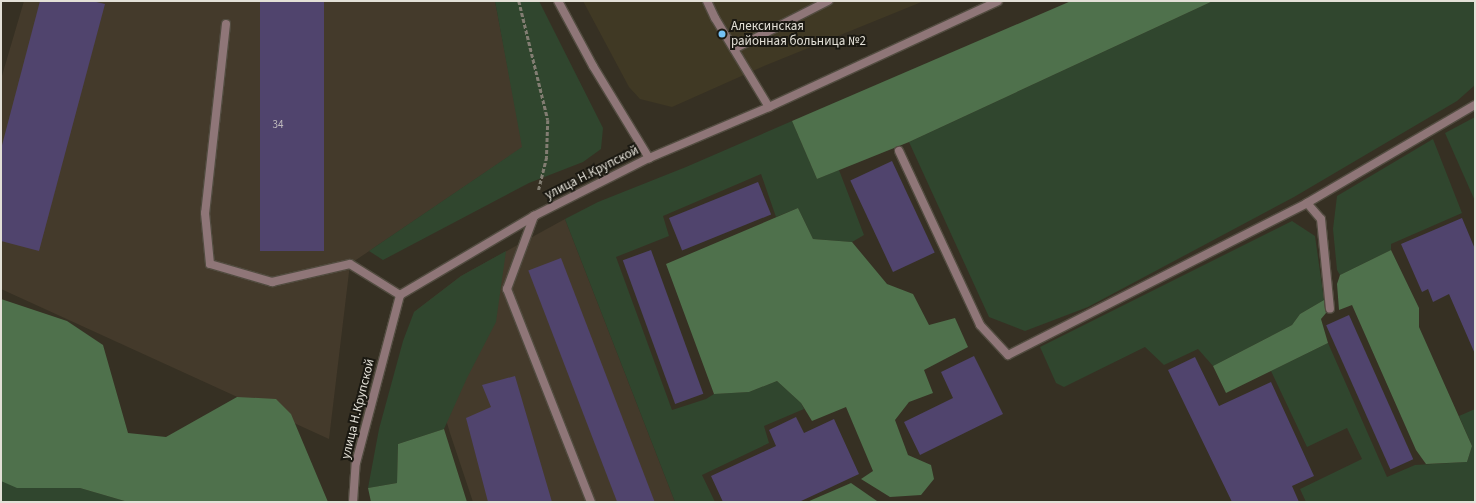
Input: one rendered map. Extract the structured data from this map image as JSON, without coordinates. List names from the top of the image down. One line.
{"streets":{"street":["улица Н.Крупской"]},"places":["Алексинская районная больница №2"],"house_numbers":["34"]}
